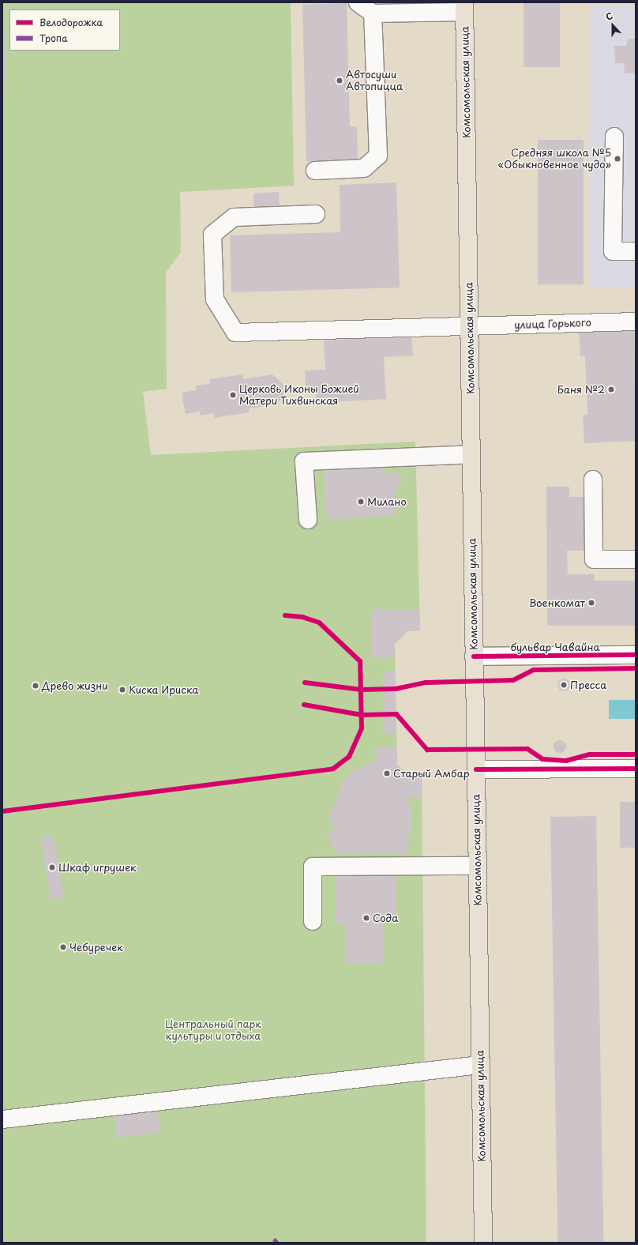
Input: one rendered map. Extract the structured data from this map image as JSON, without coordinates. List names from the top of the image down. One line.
{"streets":{"main road":["Комсомольская улица"],"street":["улица Горького","бульвар Чавайна"]},"crossings":[["Комсомольская улица","улица Горького"],["Комсомольская улица","бульвар Чавайна"]],"parks":["Центральный парк культуры и отдыха"],"places":["Автосуши Автопицца","Средняя школа №5 «Обыкновенное чудо»","Баня №2","Церковь Иконы Божией Матери Тихвинская","Милано","Военкомат","Пресса","Древо жизни","Киска Ириска","Старый Амбар","Шкаф игрушек","Сода","Чебуречек"],"legend":["Велодорожка","Тропа"],"north":"top"}
